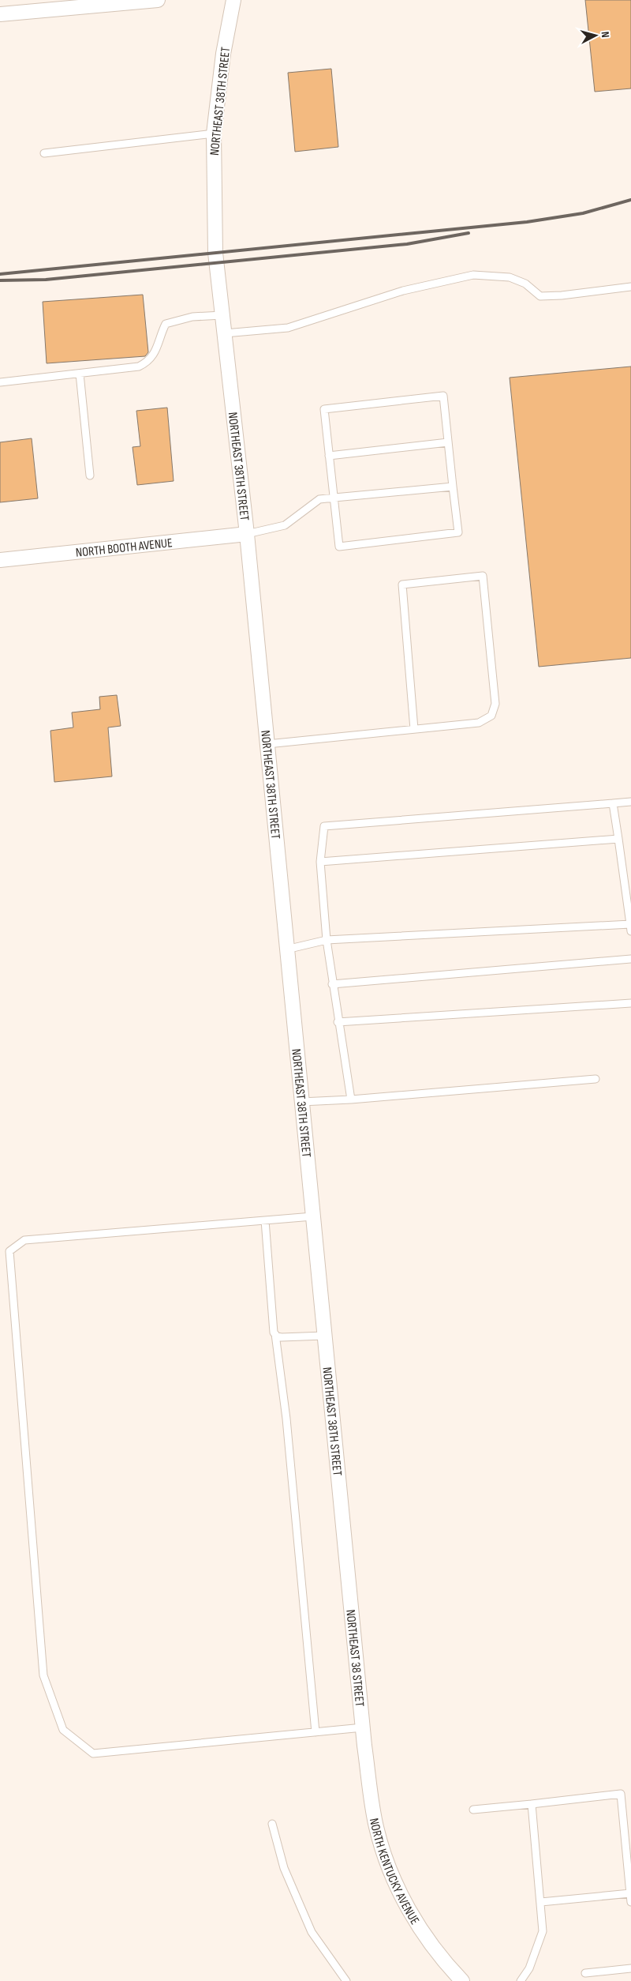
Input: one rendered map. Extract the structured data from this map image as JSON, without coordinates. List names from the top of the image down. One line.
{"streets":{"street":["NORTHEAST 38TH STREET","NORTH BOOTH AVENUE","NORTHEAST 38 STREET","NORTH KENTUCKY AVENUE"]},"crossings":[["NORTHEAST 38TH STREET","NORTH BOOTH AVENUE"],["NORTHEAST 38TH STREET","NORTHEAST 38 STREET"],["NORTHEAST 38 STREET","NORTH KENTUCKY AVENUE"]],"north":"right"}
